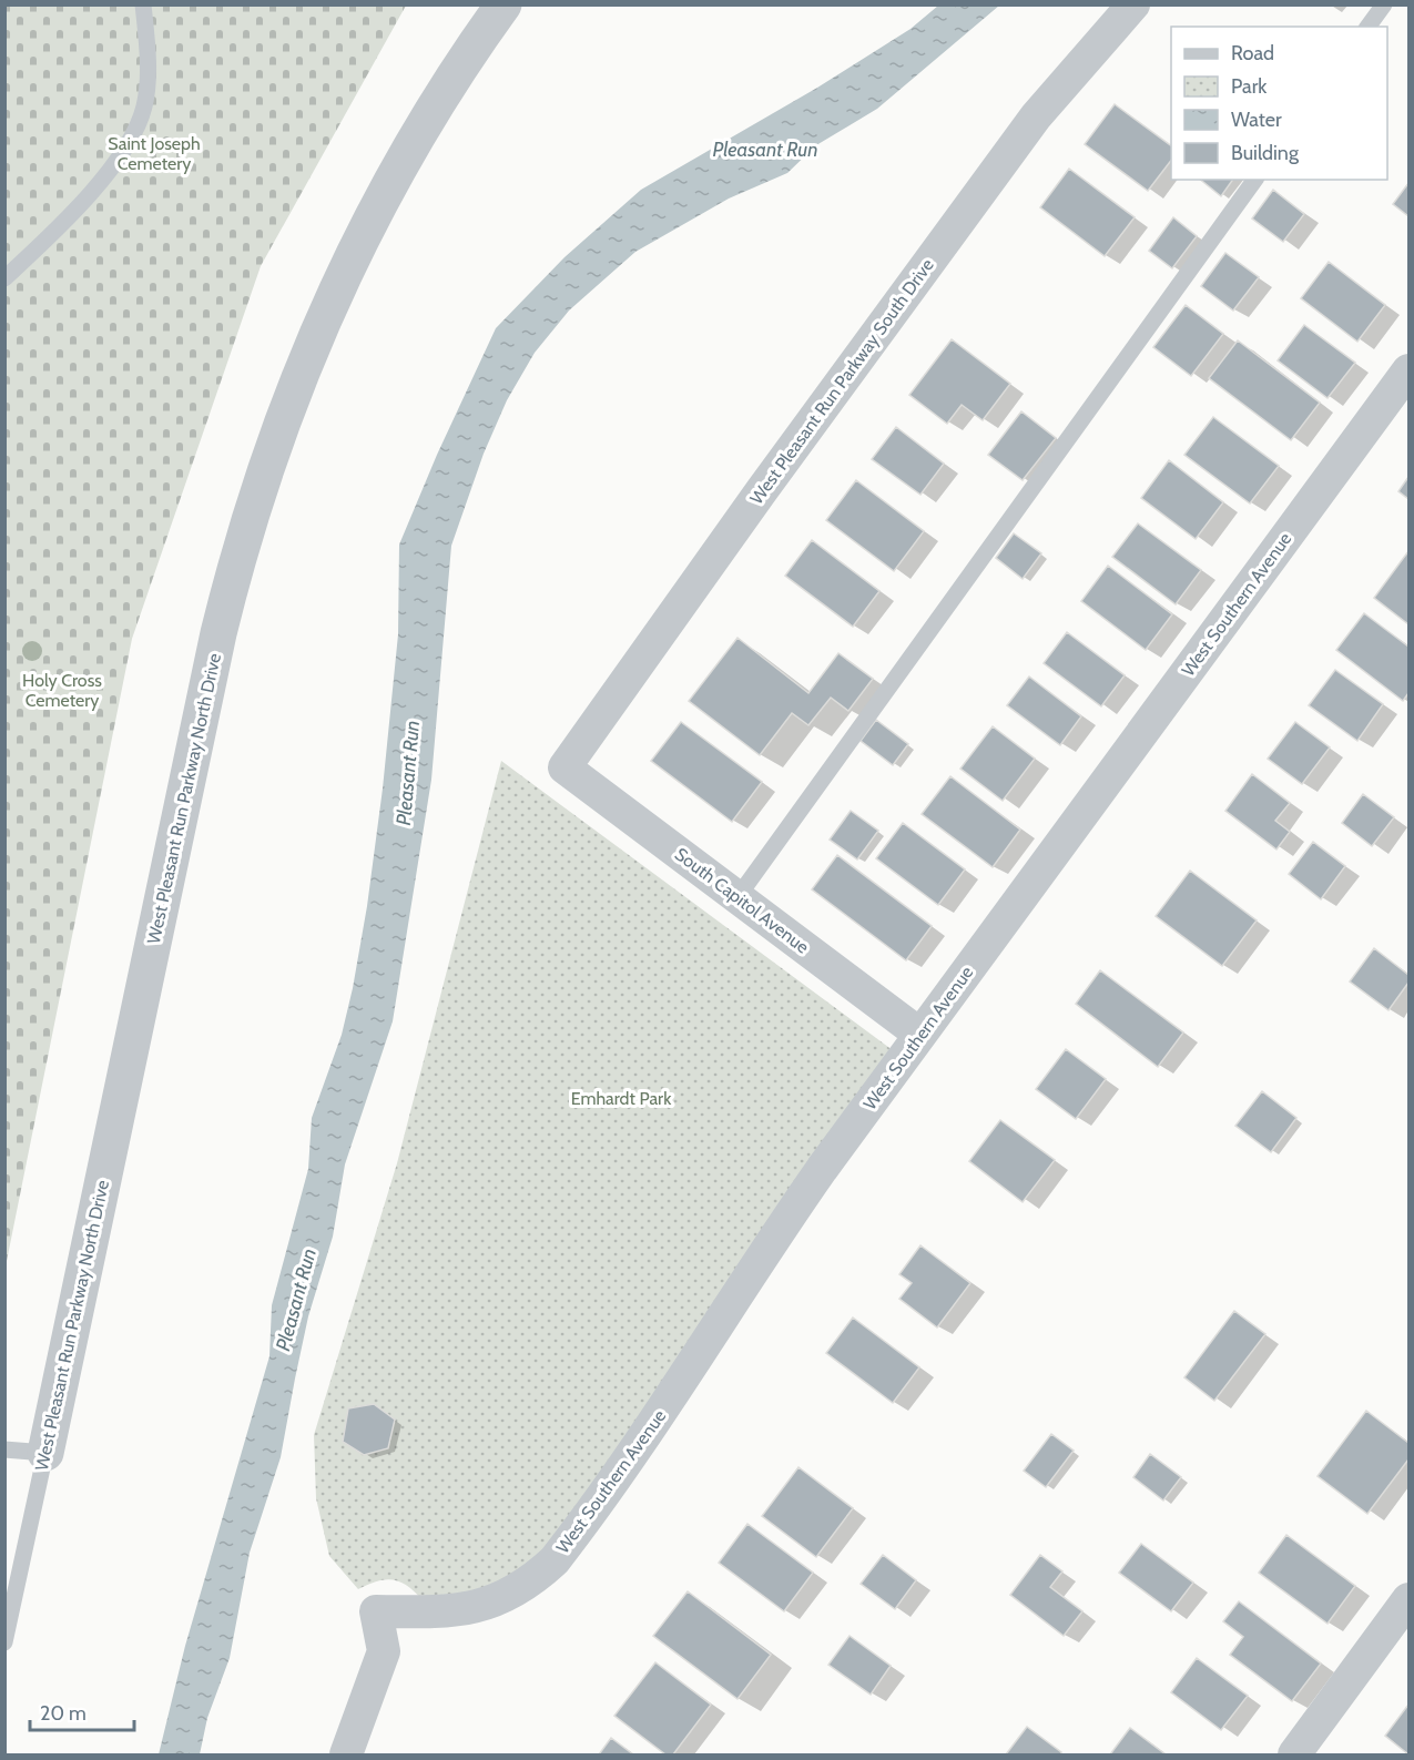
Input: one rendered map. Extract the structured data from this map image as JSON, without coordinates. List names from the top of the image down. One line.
{"streets":{"street":["West Pleasant Run Parkway South Drive","West Southern Avenue","West Pleasant Run Parkway North Drive","South Capitol Avenue"]},"crossings":[["West Pleasant Run Parkway South Drive","South Capitol Avenue"],["West Southern Avenue","South Capitol Avenue"]],"water":["Pleasant Run"],"parks":["Saint Joseph Cemetery","Holy Cross Cemetery","Emhardt Park"],"legend":["Road","Park","Water","Building"],"scale_bar":"20 m"}
